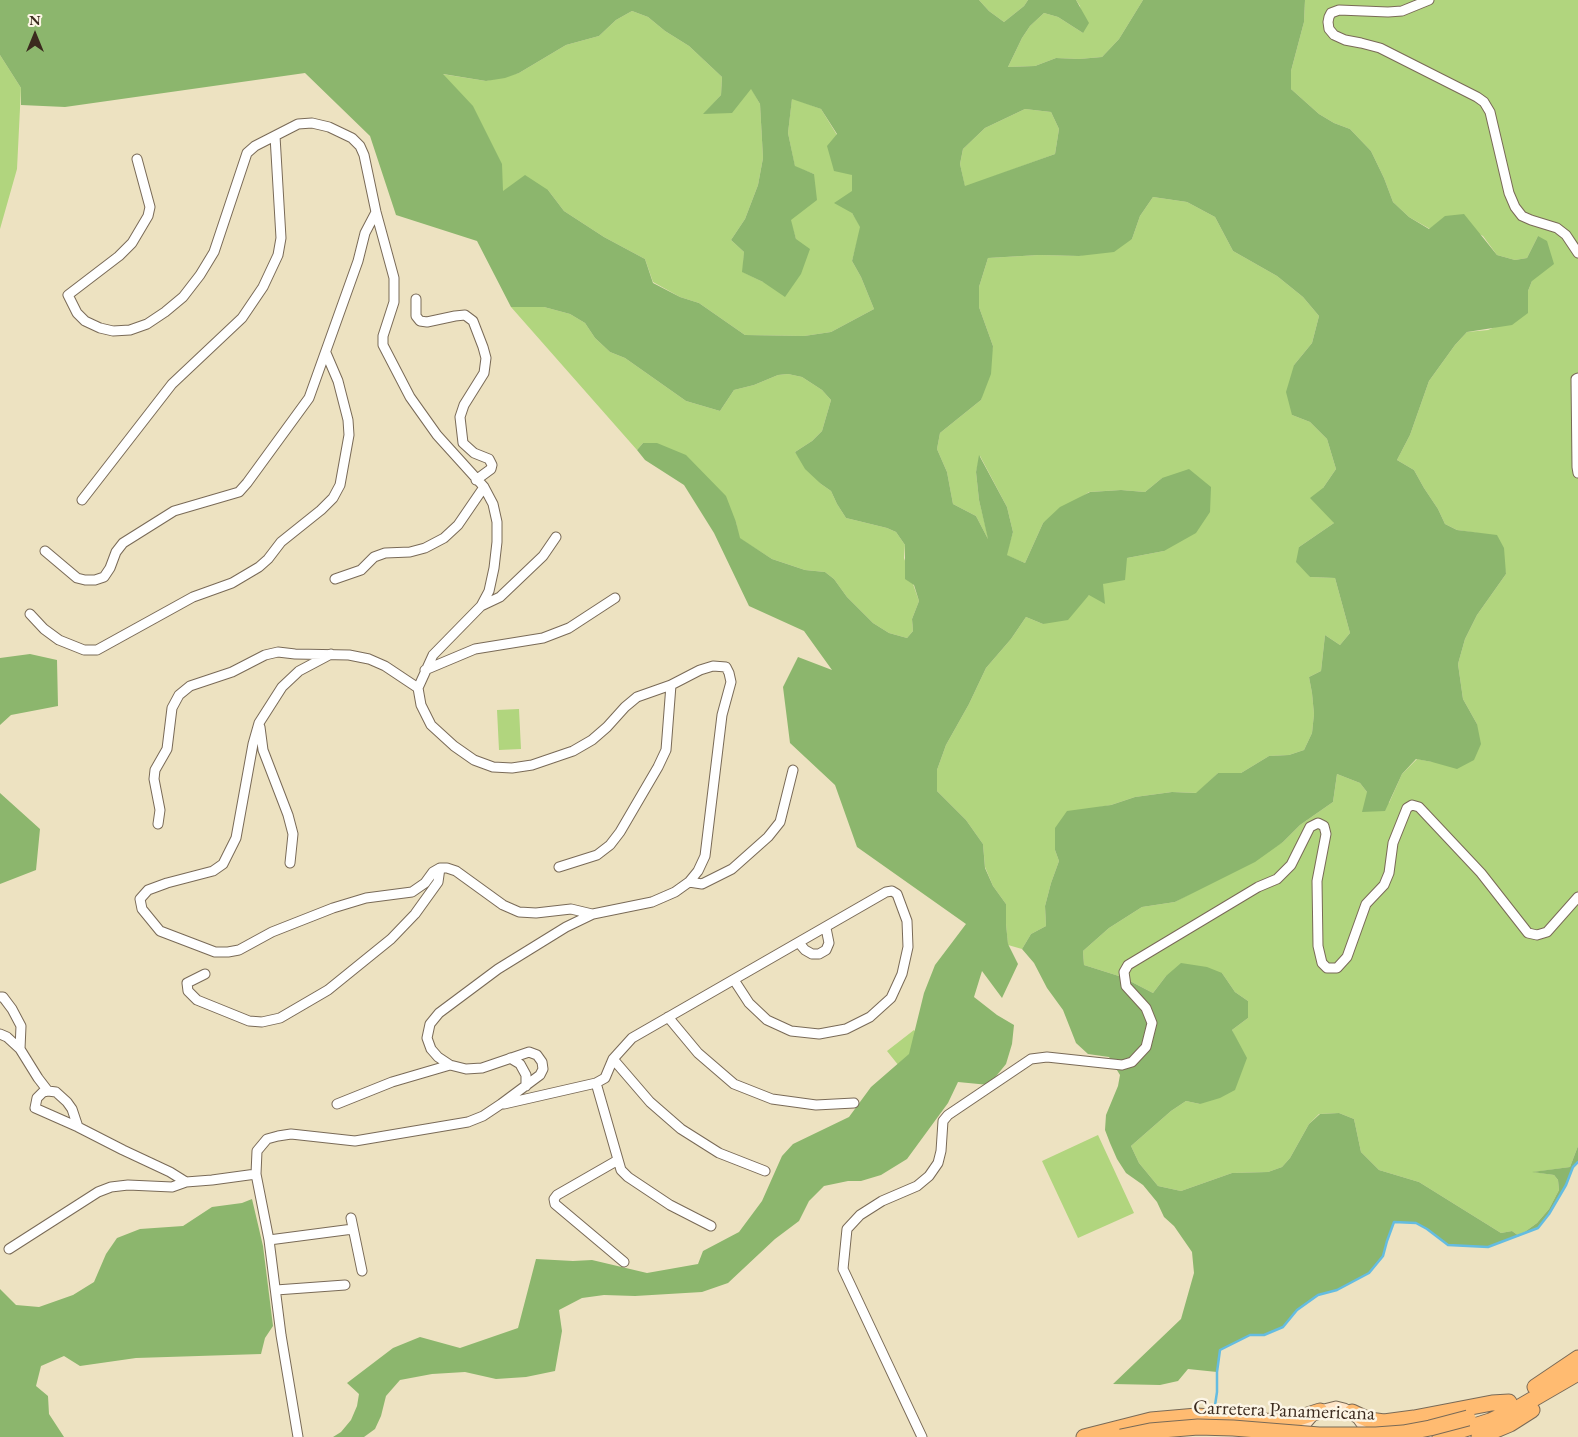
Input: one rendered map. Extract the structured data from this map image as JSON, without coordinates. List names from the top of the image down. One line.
{"streets":{"highway":["Carretera Panamericana"]},"north":"top"}
